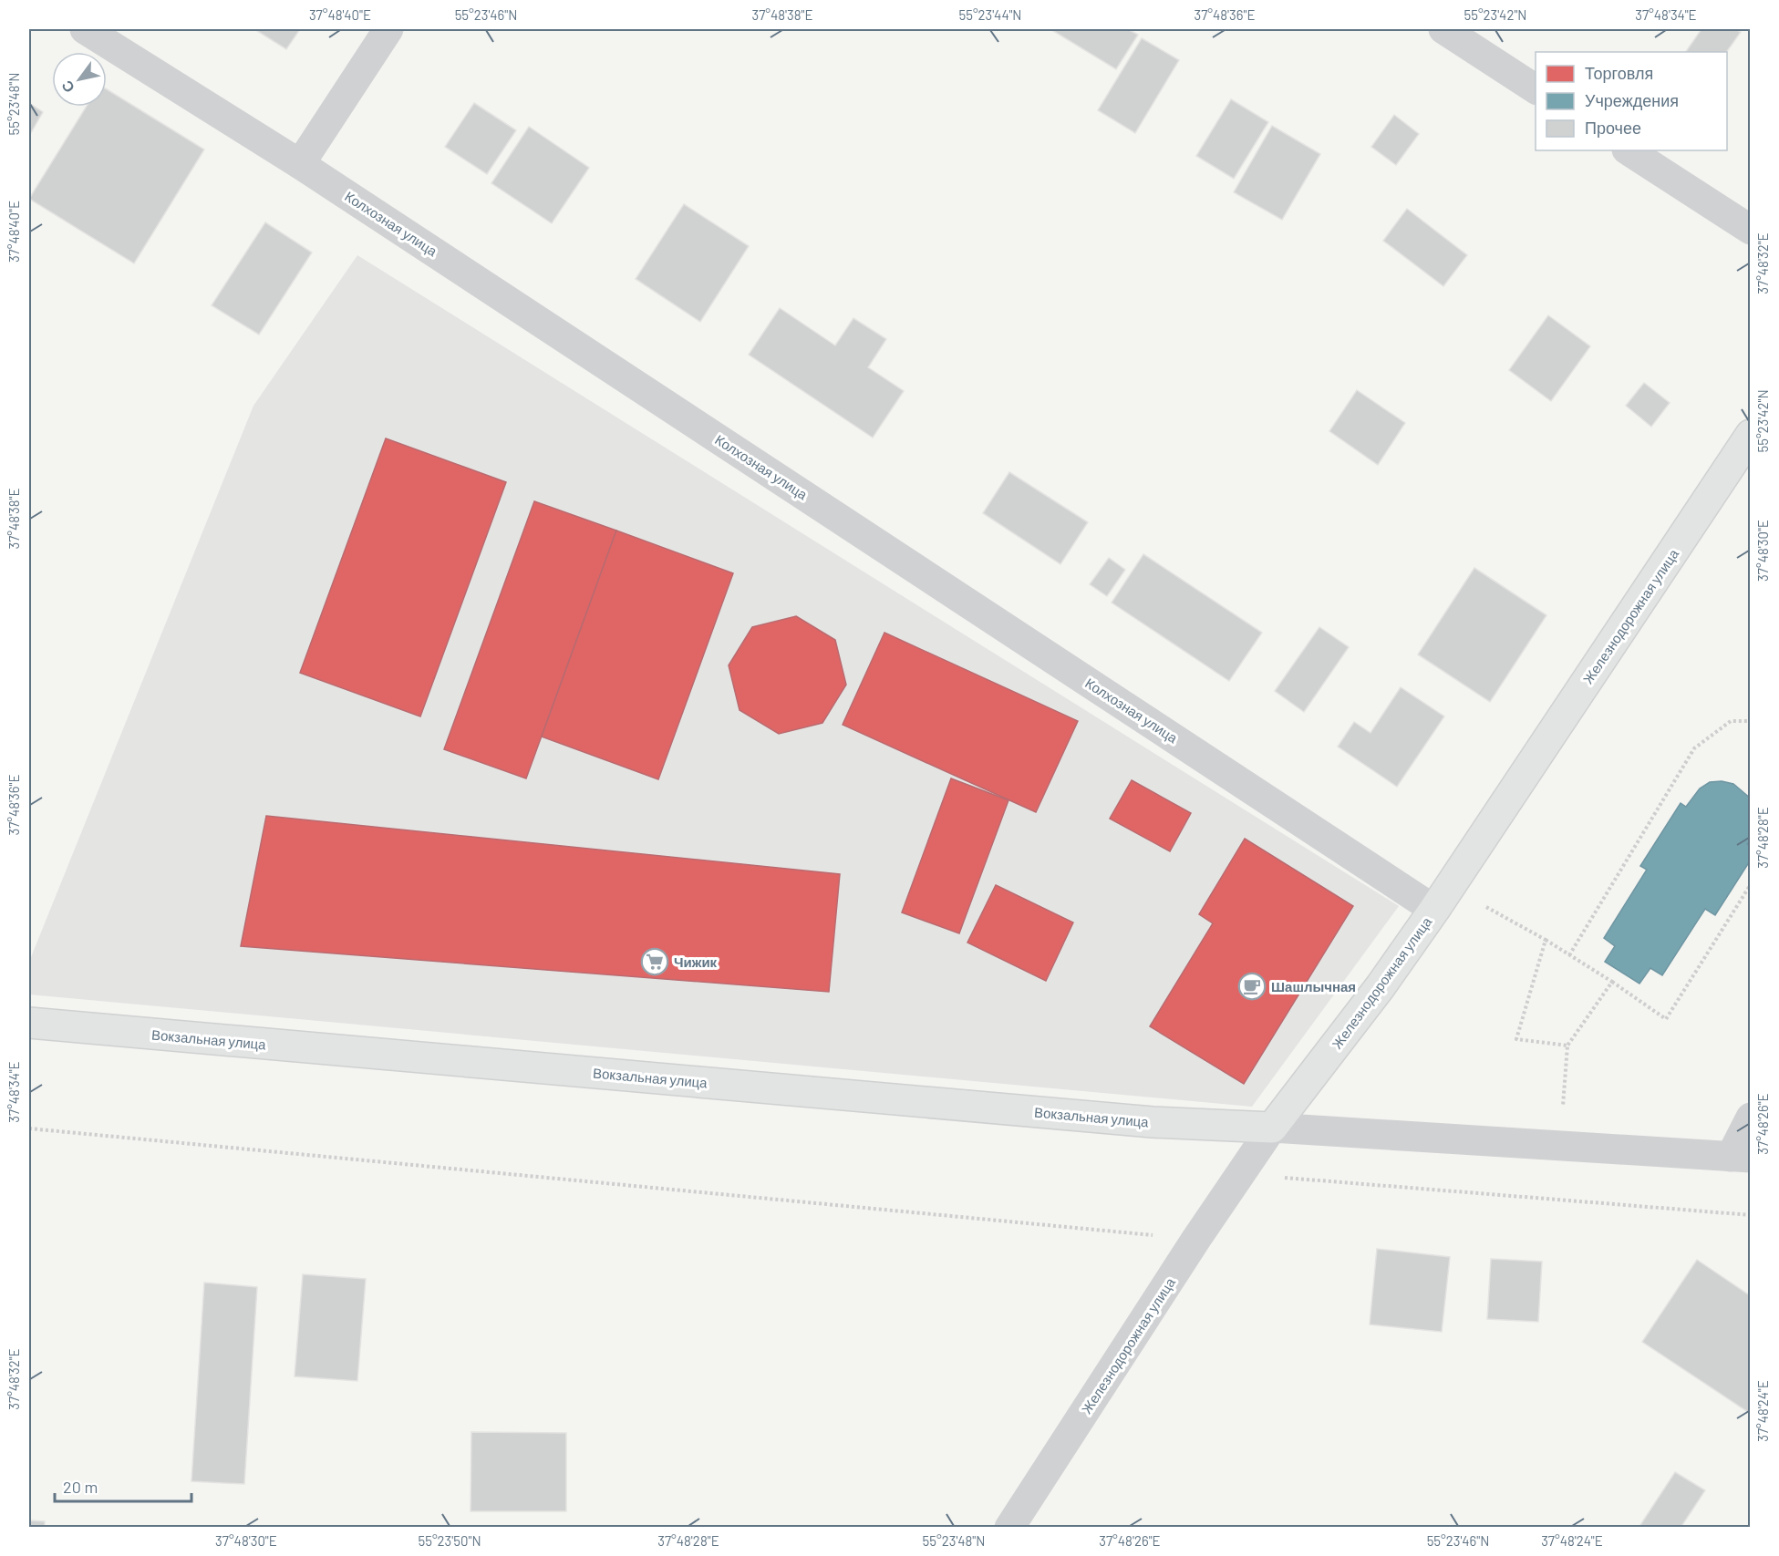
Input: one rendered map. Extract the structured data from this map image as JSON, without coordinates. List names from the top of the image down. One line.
{"streets":{"main road":["Железнодорожная улица","Вокзальная улица"],"street":["Колхозная улица"]},"crossings":[["Колхозная улица","Железнодорожная улица"],["Железнодорожная улица","Вокзальная улица"]],"places":{"supermarket":["Чижик"],"cafe":["Шашлычная"]},"legend":["Торговля","Учреждения","Прочее"],"scale_bar":"20 m","north":"bottom left","coordinates":["37°48'40\"E","55°23'46\"N","37°48'38\"E","55°23'44\"N","37°48'36\"E","55°23'42\"N","37°48'34\"E","55°23'48\"N","37°48'32\"E","37°48'30\"E","37°48'28\"E","37°48'26\"E","37°48'24\"E","55°23'50\"N"]}
